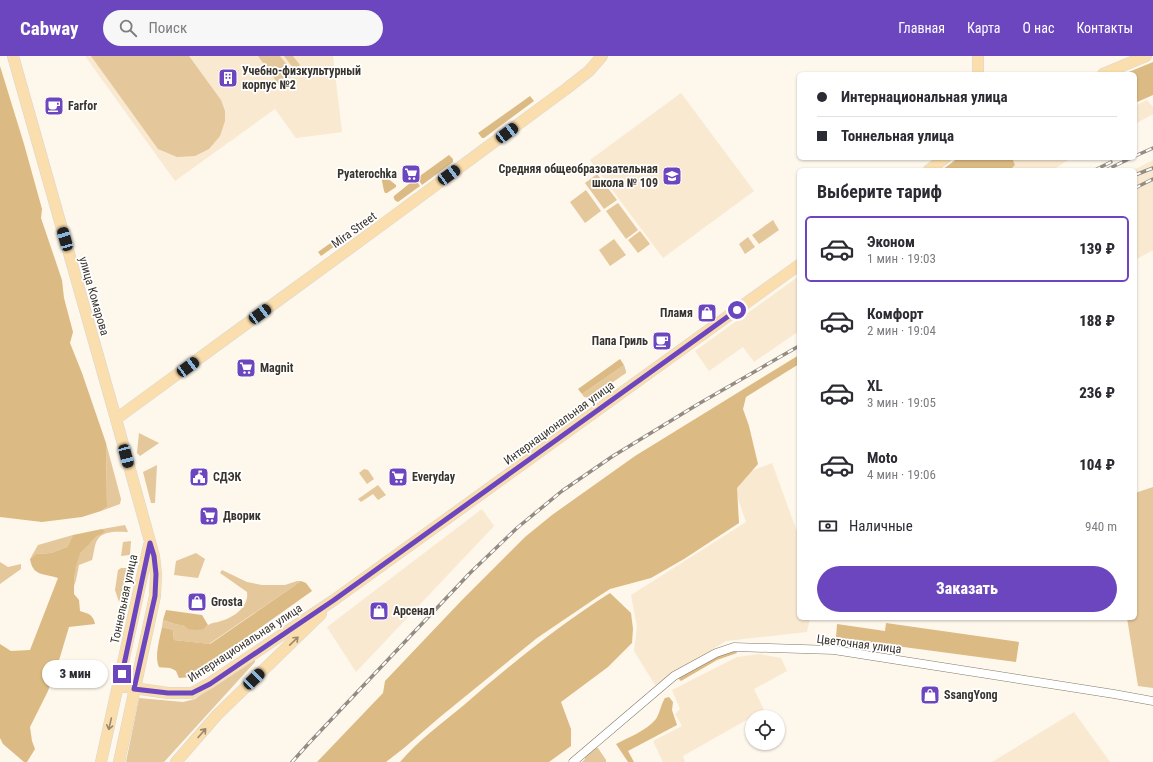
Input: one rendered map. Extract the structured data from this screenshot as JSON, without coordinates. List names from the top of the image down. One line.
{"streets":{"main road":["Mira Street","улица Комарова","Интернациональная улица","Тоннельная улица"],"street":["Цветочная улица"]},"crossings":[["Mira Street","улица Комарова"],["улица Комарова","Тоннельная улица"],["Интернациональная улица","Тоннельная улица"]],"places":{"building":["Учебно-физкультурный корпус №2"],"cafe":["Farfor","Папа Гриль"],"supermarket":["Pyaterochka","Magnit","Everyday","Дворик"],"school or university":["Средняя общеобразовательная школа № 109"],"shop":["Пламя","Grosta","Арсенал","SsangYong"],"public building":["СДЭК"]},"page":{"header":"Cabway","search":"Поиск","nav":["Главная","Карта","О нас","Контакты"],"banner":["Интернациональная улица","Тоннельная улица"],"heading":"Выберите тариф","list":[{"name":"Эконом","note":"1 мин · 19:03","value":"139 ₽"},{"name":"Комфорт","note":"2 мин · 19:04","value":"188 ₽"},{"name":"XL","note":"3 мин · 19:05","value":"236 ₽"},{"name":"Moto","note":"4 мин · 19:06","value":"104 ₽"}],"pay":["Наличные","940 m"],"buttons":"Заказать","bubble":"3 мин"}}
